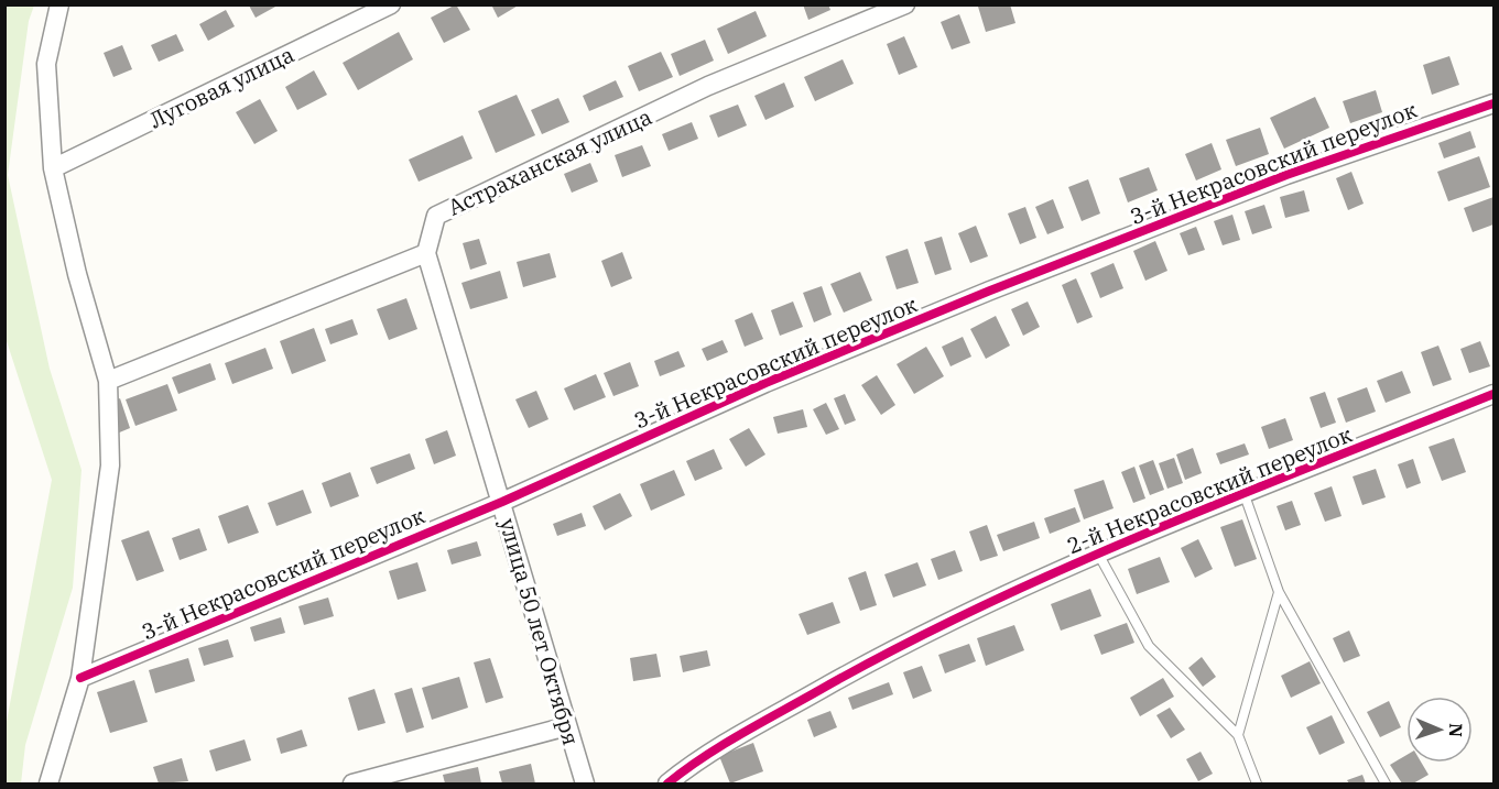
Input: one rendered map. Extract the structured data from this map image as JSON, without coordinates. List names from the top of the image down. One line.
{"streets":{"street":["Луговая улица","Астраханская улица","3-й Некрасовский переулок","2-й Некрасовский переулок","улица 50 лет Октября"]},"crossings":[["Астраханская улица","улица 50 лет Октября"],["3-й Некрасовский переулок","улица 50 лет Октября"]],"north":"right"}
